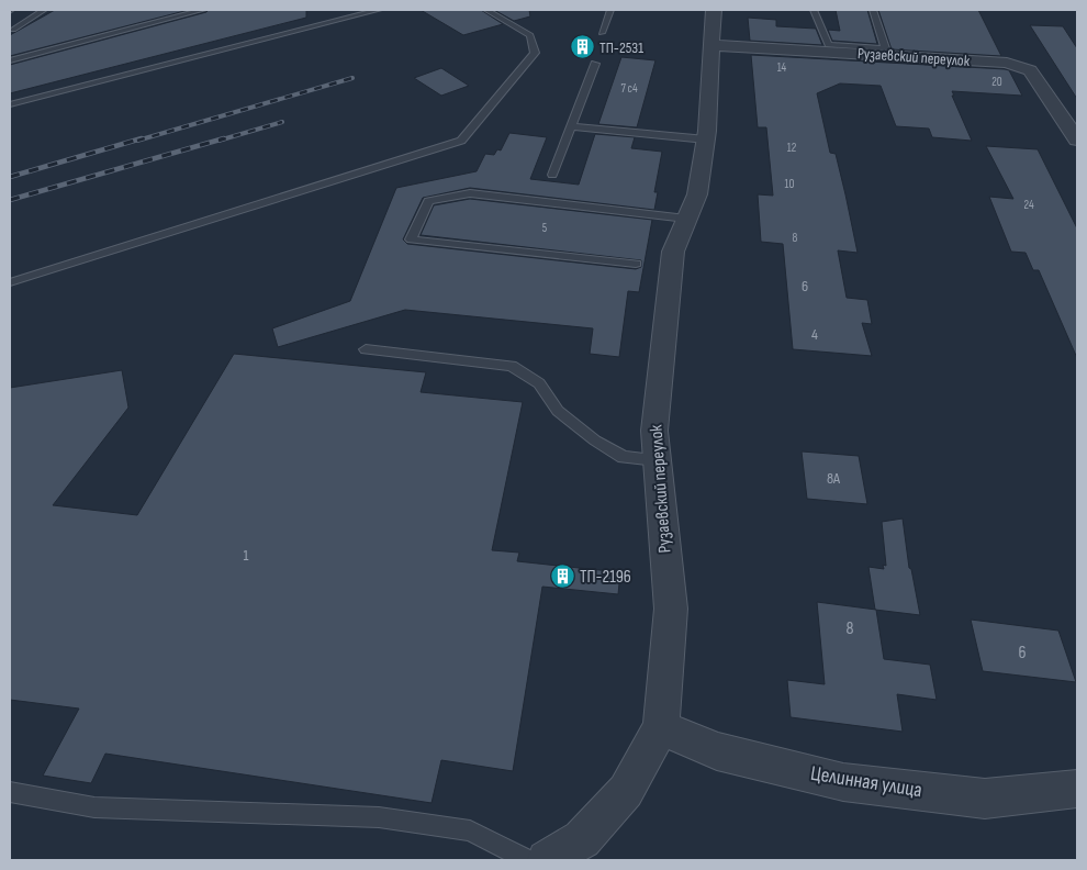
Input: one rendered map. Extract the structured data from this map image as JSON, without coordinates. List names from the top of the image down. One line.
{"streets":{"street":["Рузаевский переулок","Целинная улица"]},"crossings":[["Рузаевский переулок","Целинная улица"]],"places":{"building":["ТП-2531","ТП-2196"]},"house_numbers":["14","20","7 с4","12","10","24","5","8","6","4","8А","1","8","6"]}
